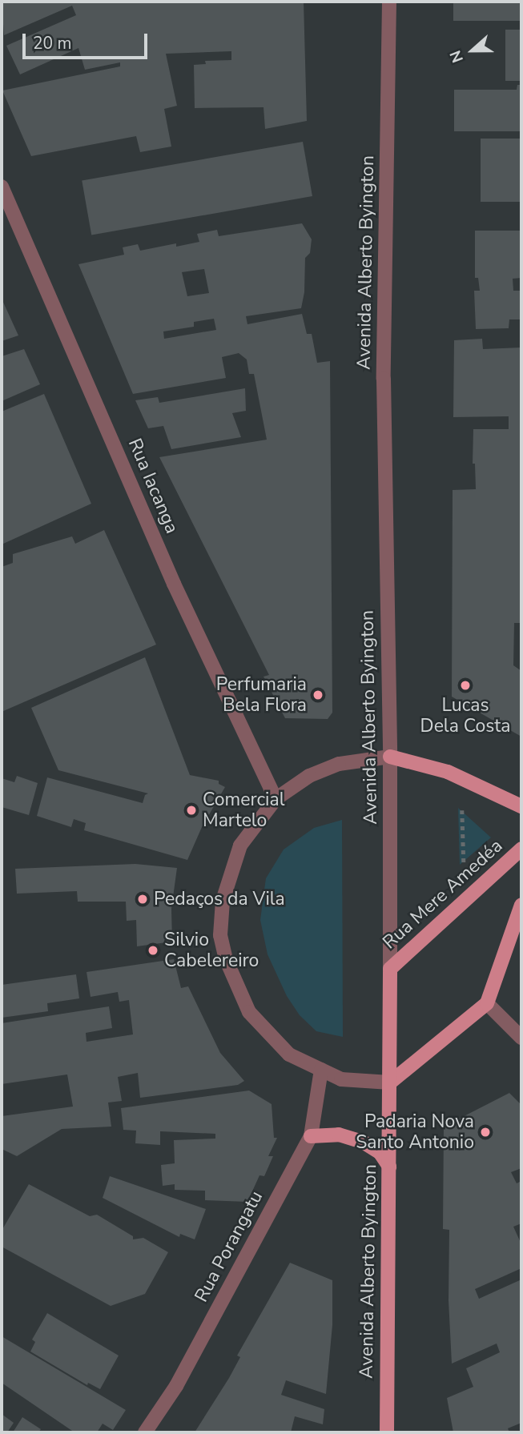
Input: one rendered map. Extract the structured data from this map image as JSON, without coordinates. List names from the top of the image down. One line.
{"streets":{"main road":["Avenida Alberto Byington","Rua Mere Amedéa"],"street":["Rua Iacanga","Rua Porangatu"]},"crossings":[["Avenida Alberto Byington","Rua Mere Amedéa"]],"places":["Lucas Dela Costa","Perfumaria Bela Flora","Comercial Martelo","Pedaços da Vila","Silvio Cabelereiro","Padaria Nova Santo Antonio"],"scale_bar":"20 m","north":"left"}
